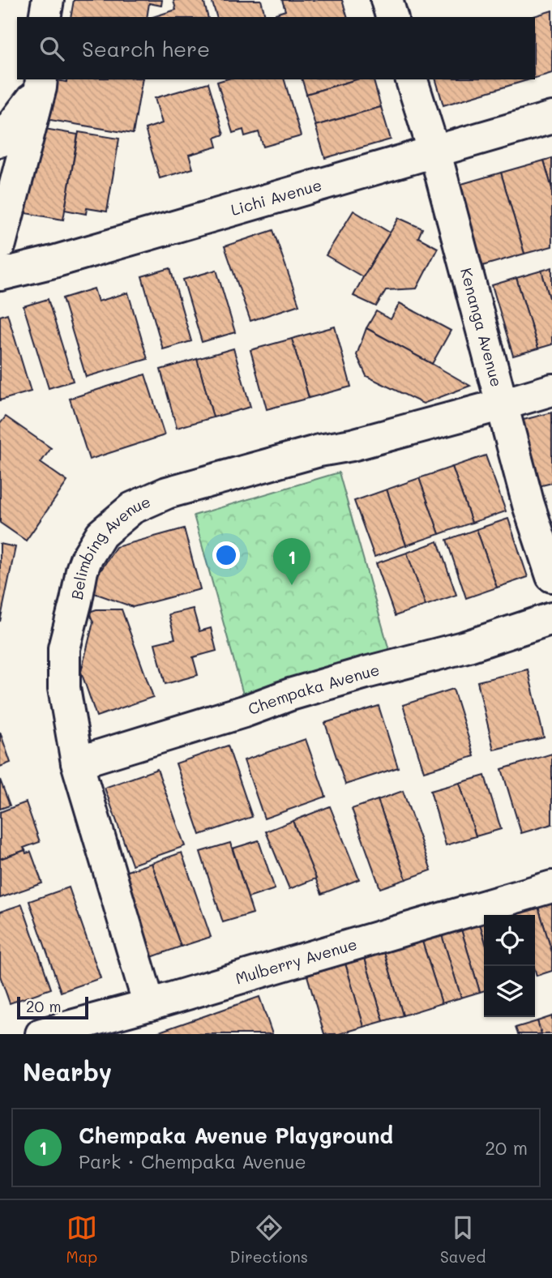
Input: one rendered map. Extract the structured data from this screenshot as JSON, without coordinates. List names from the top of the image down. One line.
{"streets":{"street":["Lichi Avenue","Kenanga Avenue","Belimbing Avenue","Chempaka Avenue","Mulberry Avenue"]},"crossings":[["Lichi Avenue","Kenanga Avenue"],["Kenanga Avenue","Belimbing Avenue"],["Belimbing Avenue","Chempaka Avenue"],["Belimbing Avenue","Mulberry Avenue"]],"scale_bar":"20 m","page":{"search":"Search here","pins":"1","scale":"20 m","heading":"Nearby","list":[{"mark":"1","name":"Chempaka Avenue Playground","note":"Park · Chempaka Avenue","value":"20 m"}],"nav":["Map","Directions","Saved"]}}
